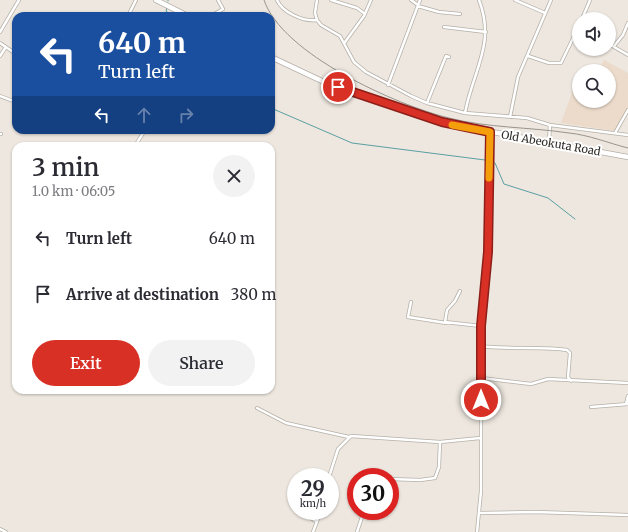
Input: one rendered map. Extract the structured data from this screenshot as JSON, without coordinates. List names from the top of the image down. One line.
{"streets":{"highway":["Old Abeokuta Road"]},"page":{"turn":["640 m","Turn left"],"heading":["3 min","1.0 km · 06:05"],"list":[{"name":"Turn left","value":"640 m"},{"name":"Arrive at destination","value":"380 m"}],"buttons":["Exit","Share"],"speed":"29 km/h","limit":"30"}}
